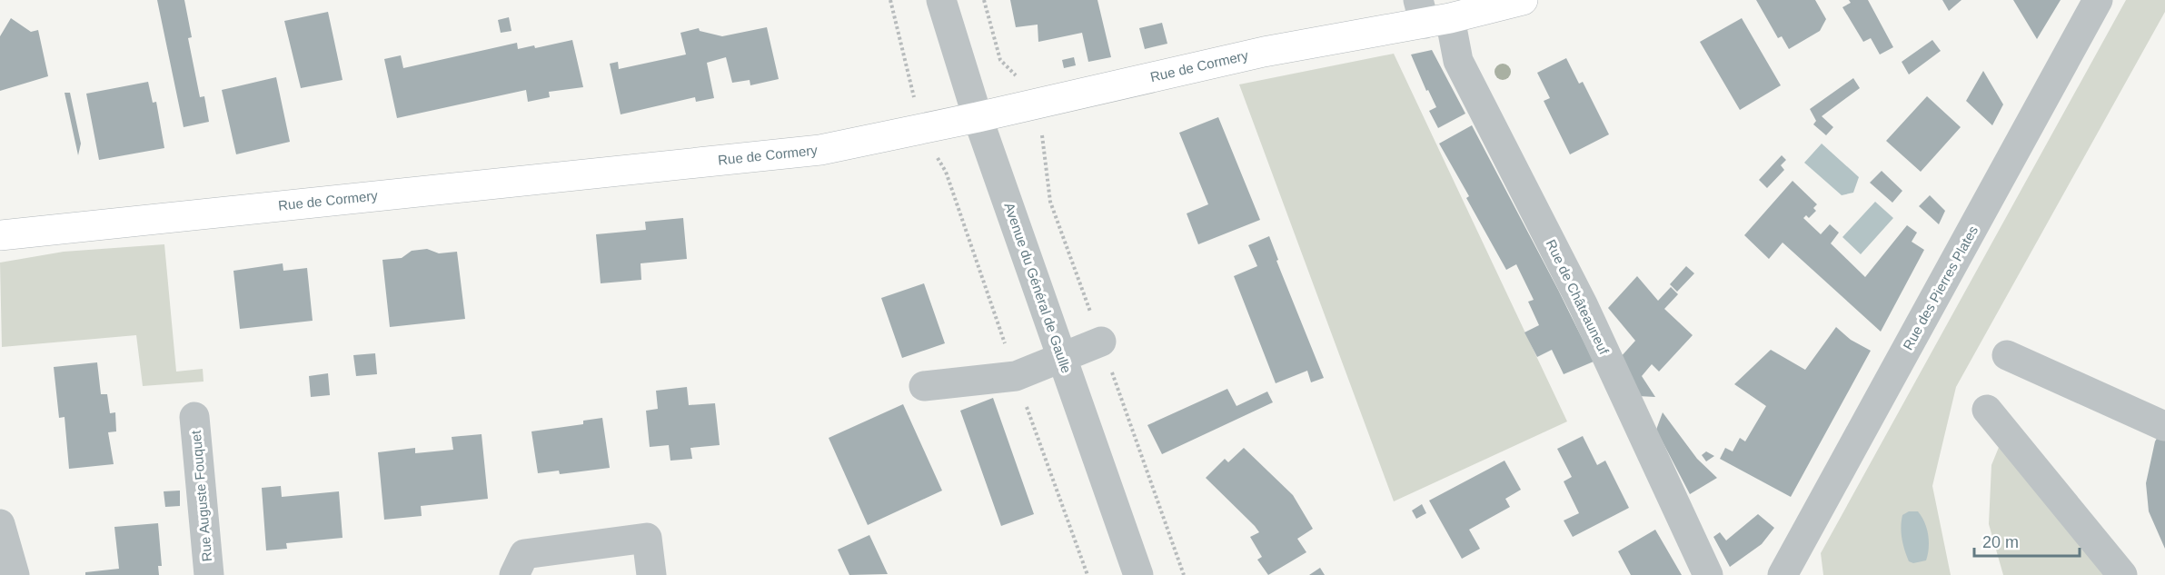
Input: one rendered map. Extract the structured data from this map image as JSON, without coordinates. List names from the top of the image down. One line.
{"streets":{"main road":["Rue de Cormery"],"street":["Avenue du Général de Gaulle","Rue des Pierres Plates","Rue de Châteauneuf","Rue Auguste Fouquet"]},"crossings":[["Rue de Cormery","Avenue du Général de Gaulle"],["Rue de Cormery","Rue de Châteauneuf"]],"scale_bar":"20 m"}
